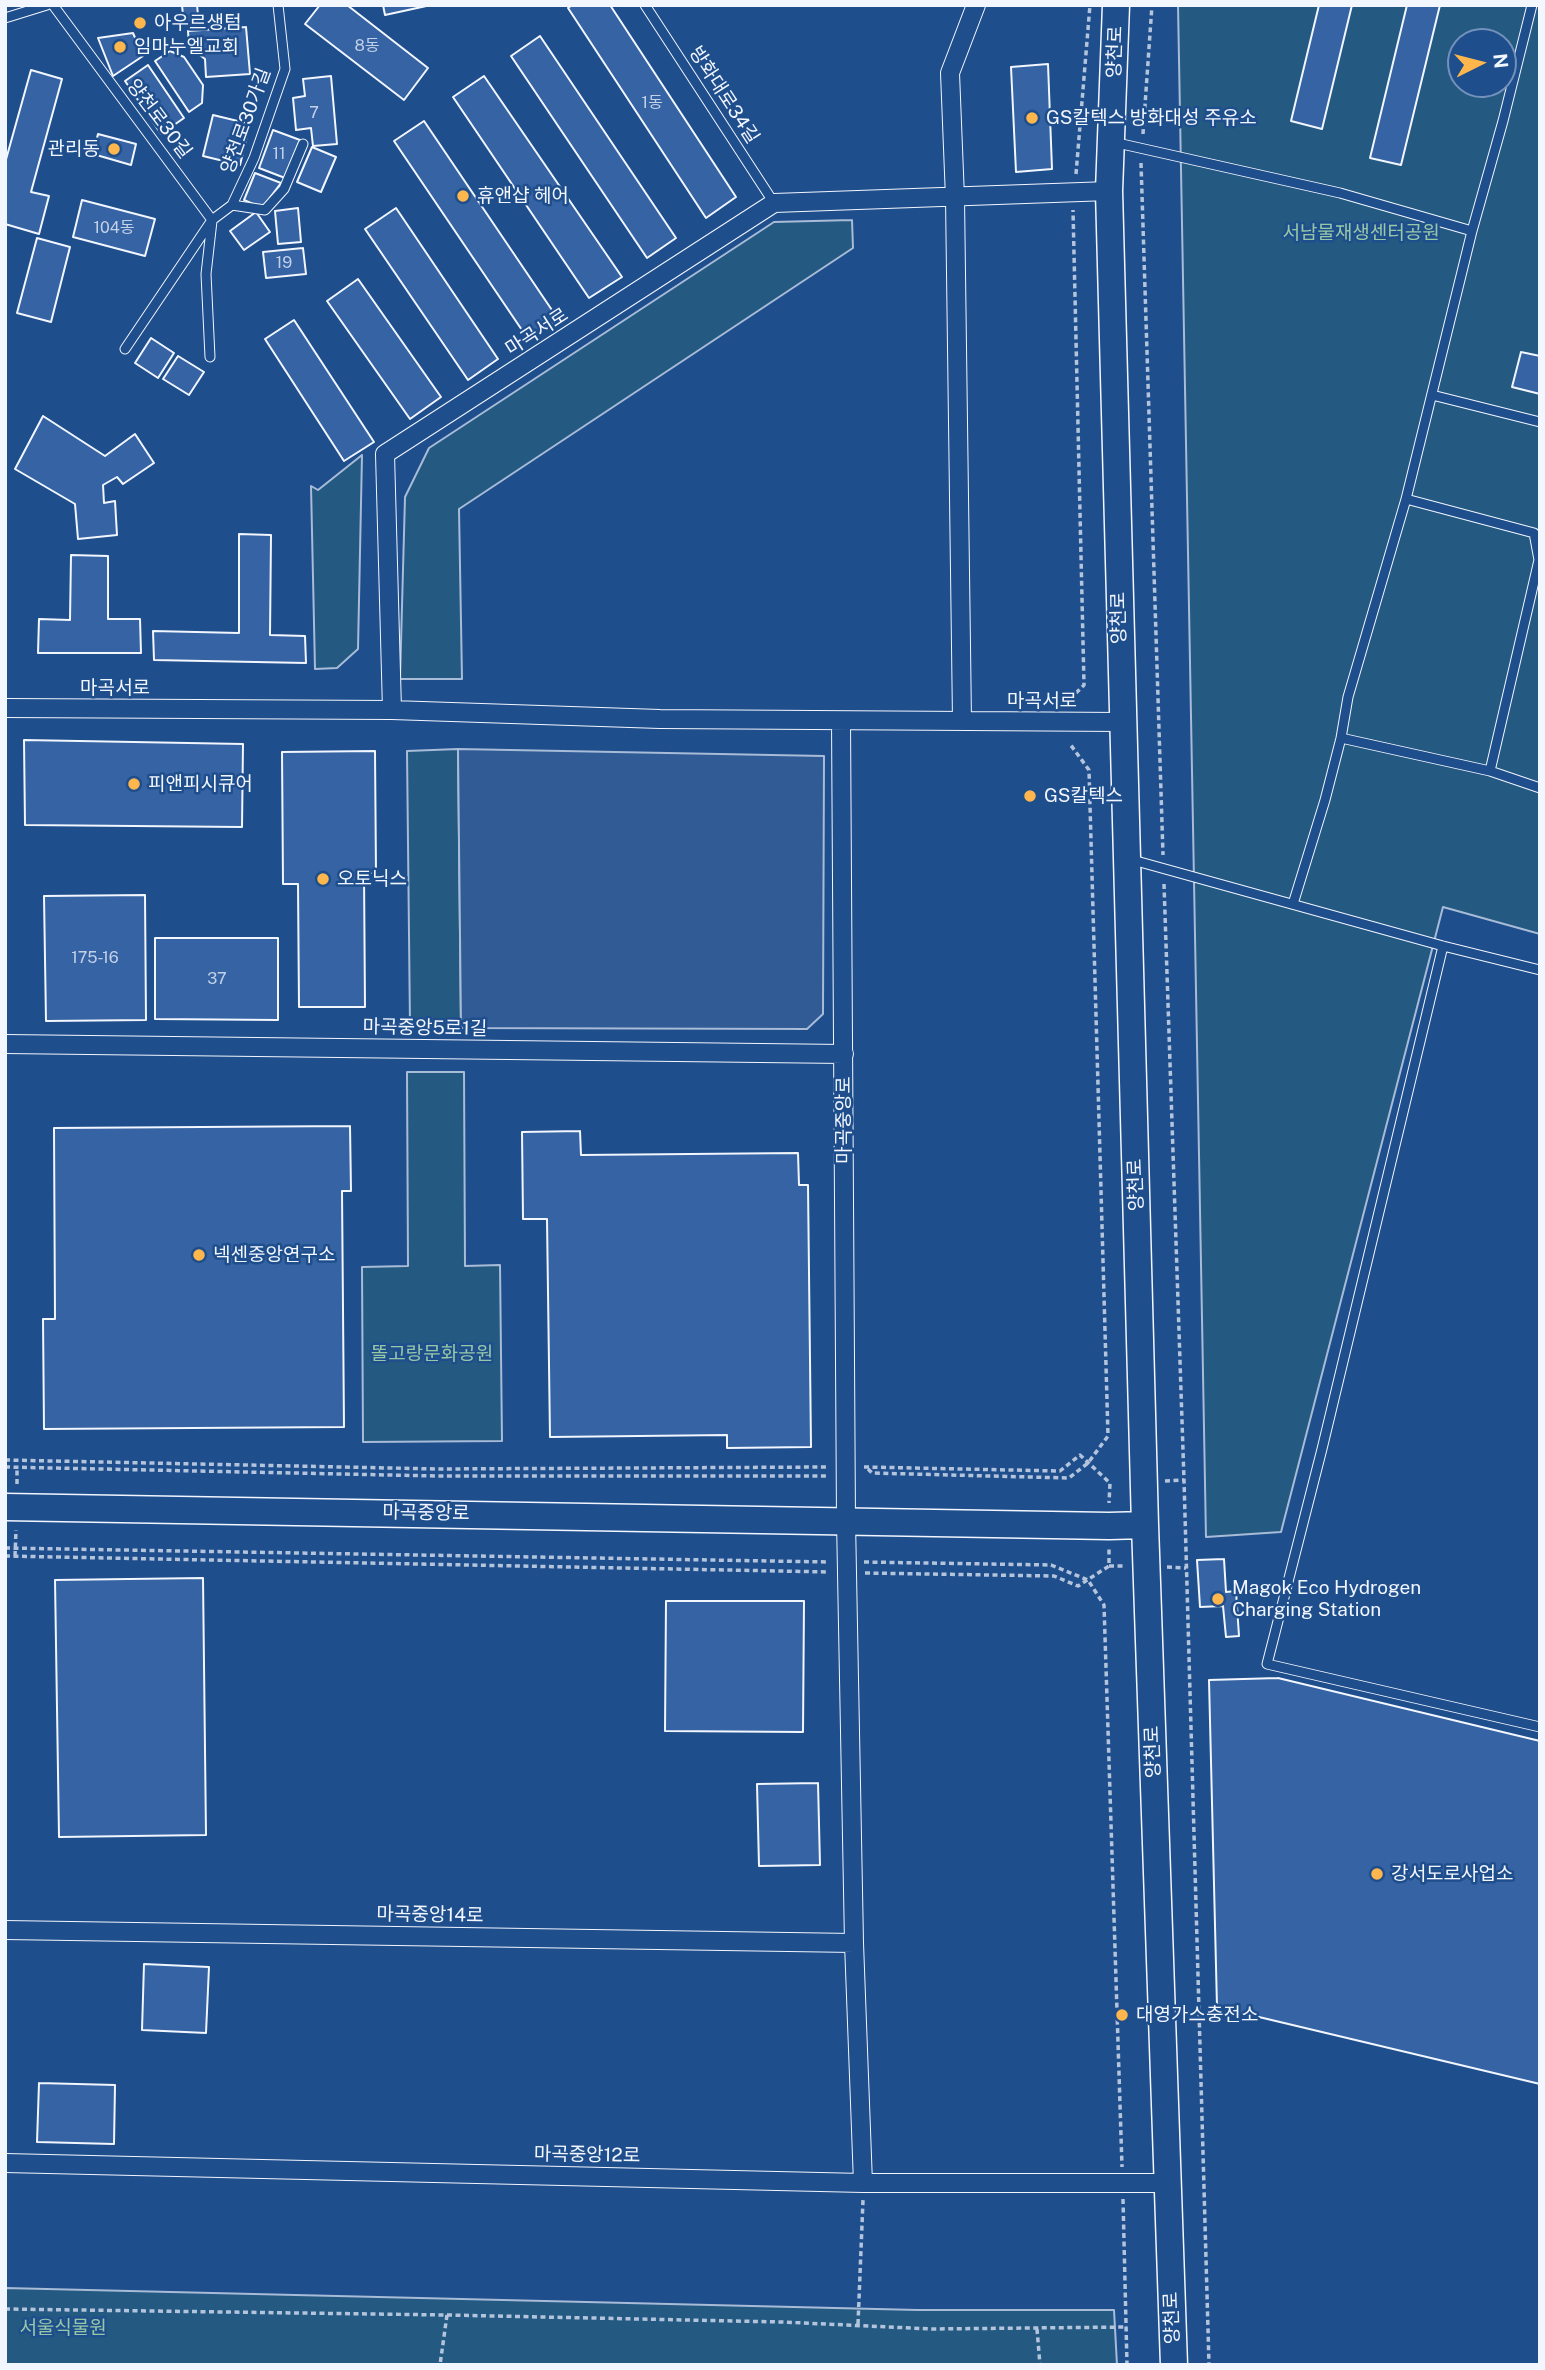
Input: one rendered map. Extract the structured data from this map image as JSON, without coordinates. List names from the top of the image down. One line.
{"streets":{"main road":["양천로","마곡중앙로"],"street":["마곡서로","마곡중앙5로1길","마곡중앙14로","마곡중앙12로"],"lane":["방화대로34길","양천로30길","양천로30가길"]},"crossings":[["양천로","마곡서로"],["양천로","마곡중앙로"],["양천로","마곡중앙12로"],["방화대로34길","마곡서로"],["양천로30길","양천로30가길"],["마곡서로","마곡중앙로"],["마곡중앙5로1길","마곡중앙로"]],"parks":["서남물재생센터공원","똘고랑문화공원","서울식물원"],"places":["아우르생텀","임마누엘교회","GS칼텍스 방화대성 주유소","관리동","휴앤샵 헤어","피앤피시큐어","GS칼텍스","오토닉스","넥센중앙연구소","Magok Eco Hydrogen Charging Station","강서도로사업소","대영가스충전소"],"house_numbers":["8동","1동","7","11","104동","19","175-16","37"],"north":"right"}
